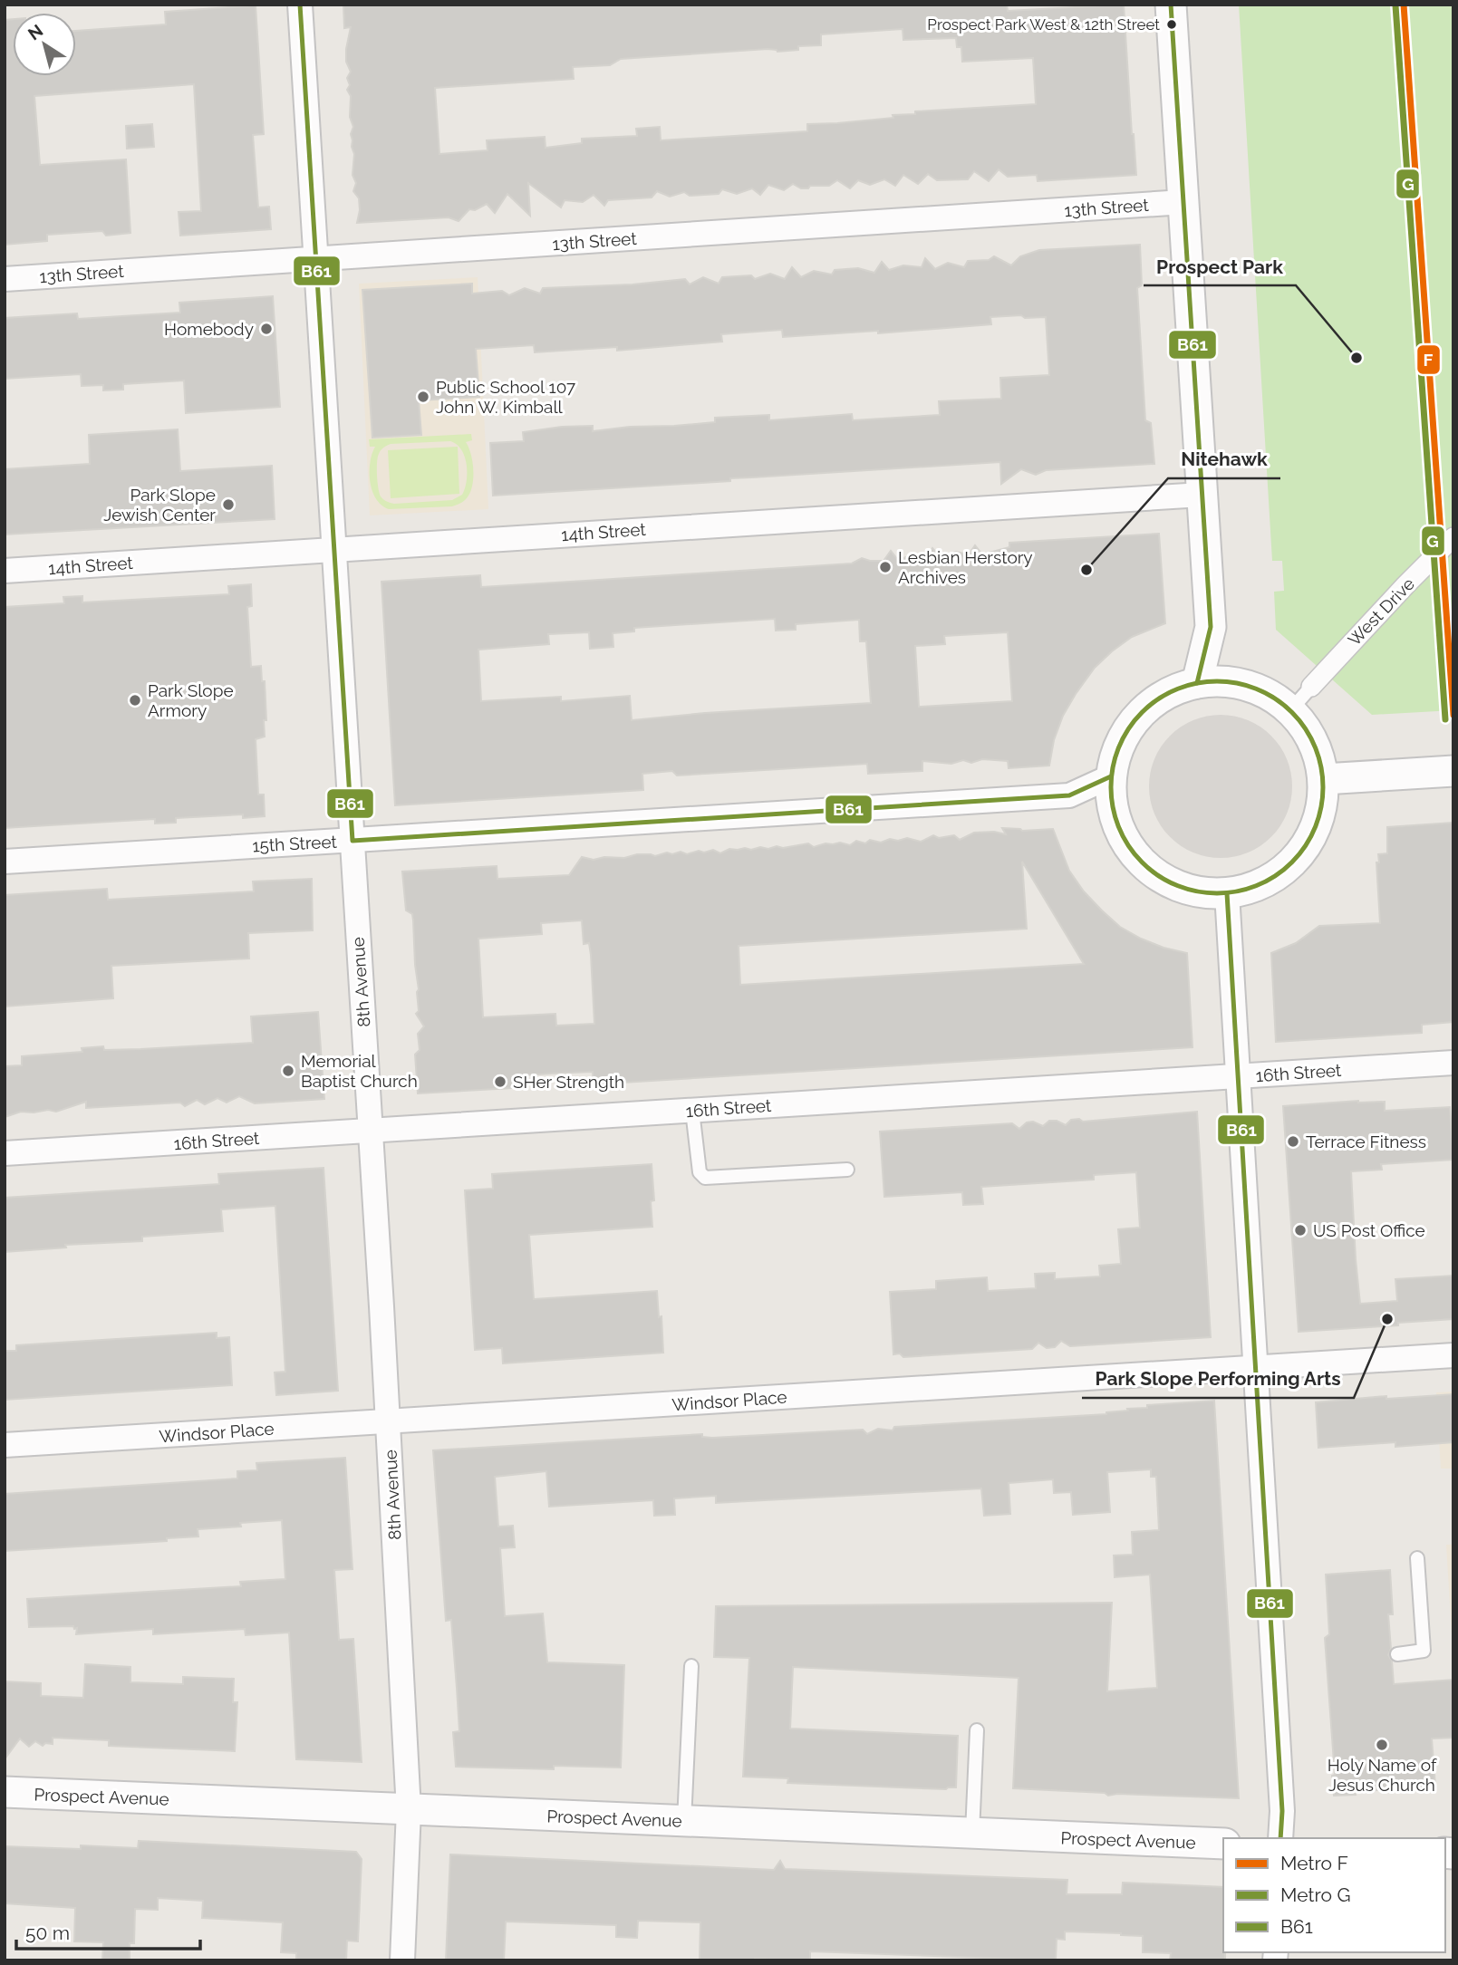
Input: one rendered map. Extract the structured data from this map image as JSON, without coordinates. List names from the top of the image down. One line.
{"streets":{"street":["13th Street","14th Street","West Drive","15th Street","8th Avenue","16th Street","Windsor Place","Prospect Avenue"]},"crossings":[["13th Street","8th Avenue"],["14th Street","8th Avenue"],["15th Street","8th Avenue"],["8th Avenue","16th Street"],["8th Avenue","Windsor Place"],["8th Avenue","Prospect Avenue"]],"places":["Prospect Park West & 12th Street","Homebody","Prospect Park","Public School 107 John W. Kimball","Park Slope Jewish Center","Lesbian Herstory Archives","Nitehawk","Park Slope Armory","Memorial Baptist Church","SHer Strength","Terrace Fitness","US Post Office","Park Slope Performing Arts","Holy Name of Jesus Church"],"lines":["metro line F","transit line B61","metro line G"],"legend":["Metro F","Metro G","B61"],"scale_bar":"50 m","north":"top left"}
